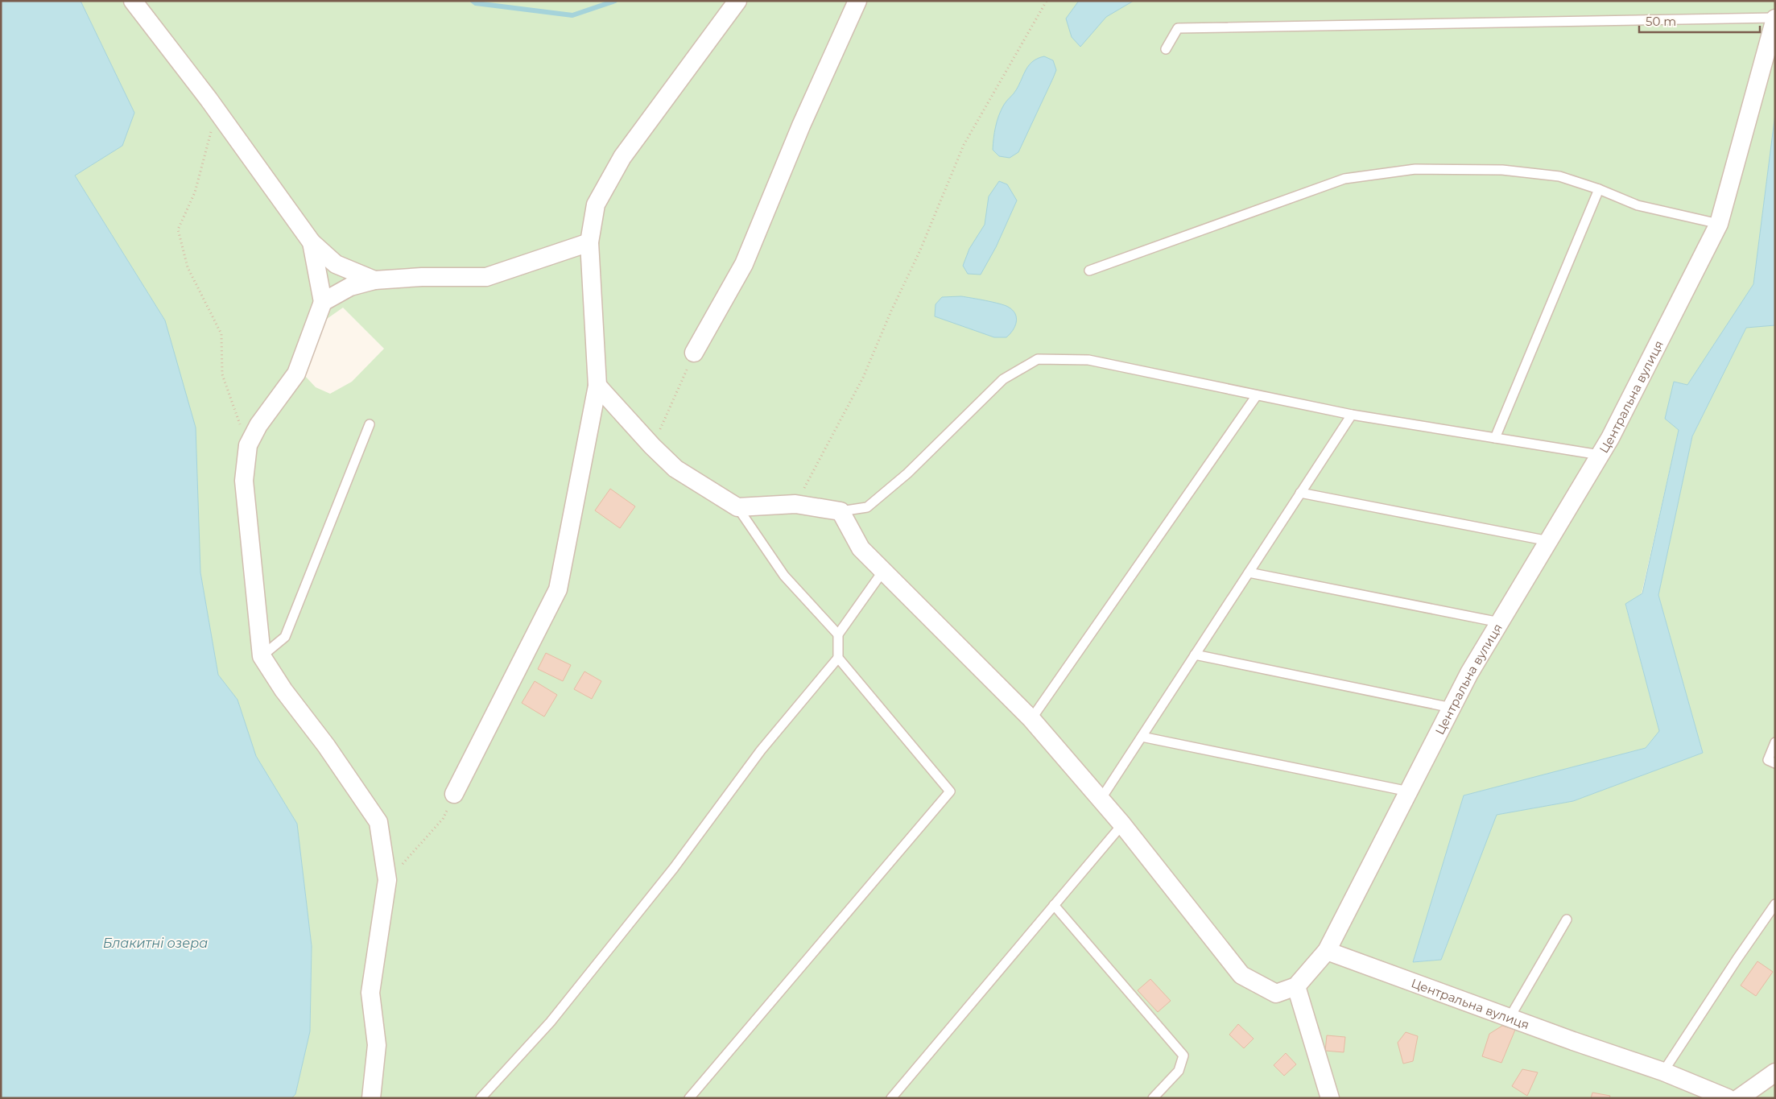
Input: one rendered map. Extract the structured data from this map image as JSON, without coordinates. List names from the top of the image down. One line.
{"streets":{"street":["Центральна вулиця"]},"water":["Блакитні озера"],"scale_bar":"50 m"}
